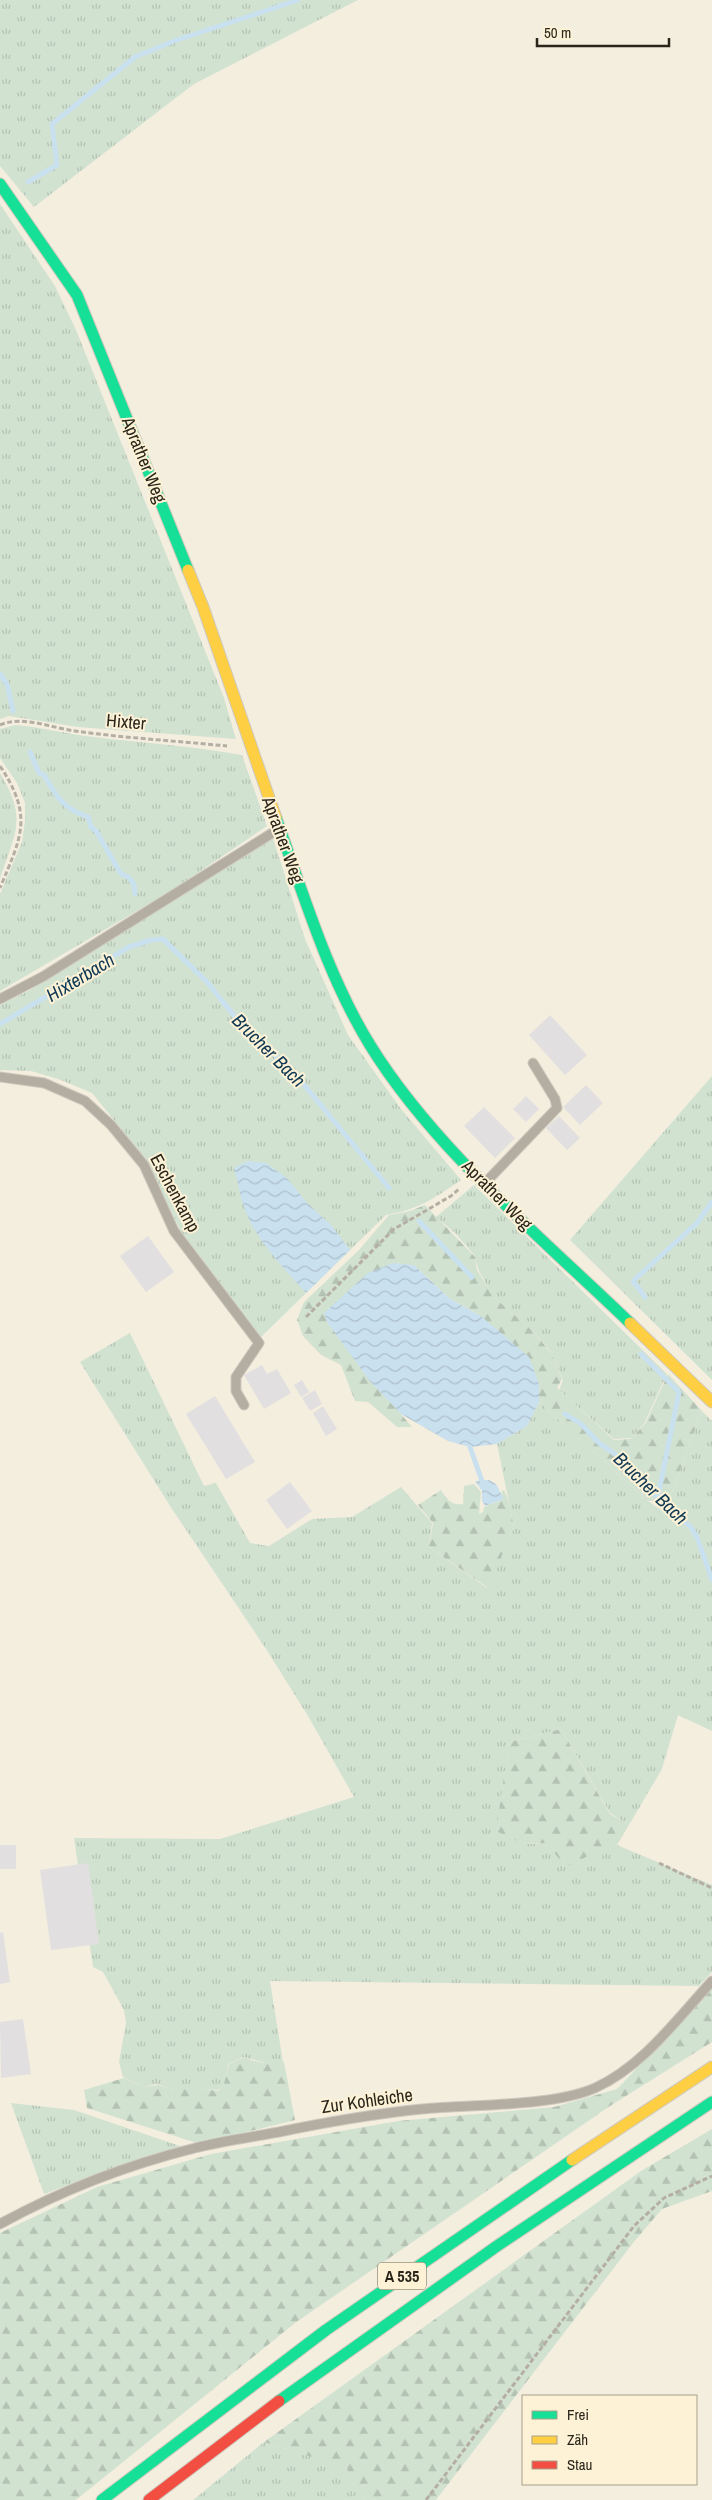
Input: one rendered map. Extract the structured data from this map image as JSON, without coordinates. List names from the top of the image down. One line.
{"streets":{"main road":["Aprather Weg","A 535"],"lane":["Eschenkamp","Zur Kohleiche"],"path":["Hixter"]},"crossings":[["Aprather Weg","Hixter"]],"water":["Hixterbach","Brucher Bach"],"legend":["Frei","Zäh","Stau"],"scale_bar":"50 m"}
